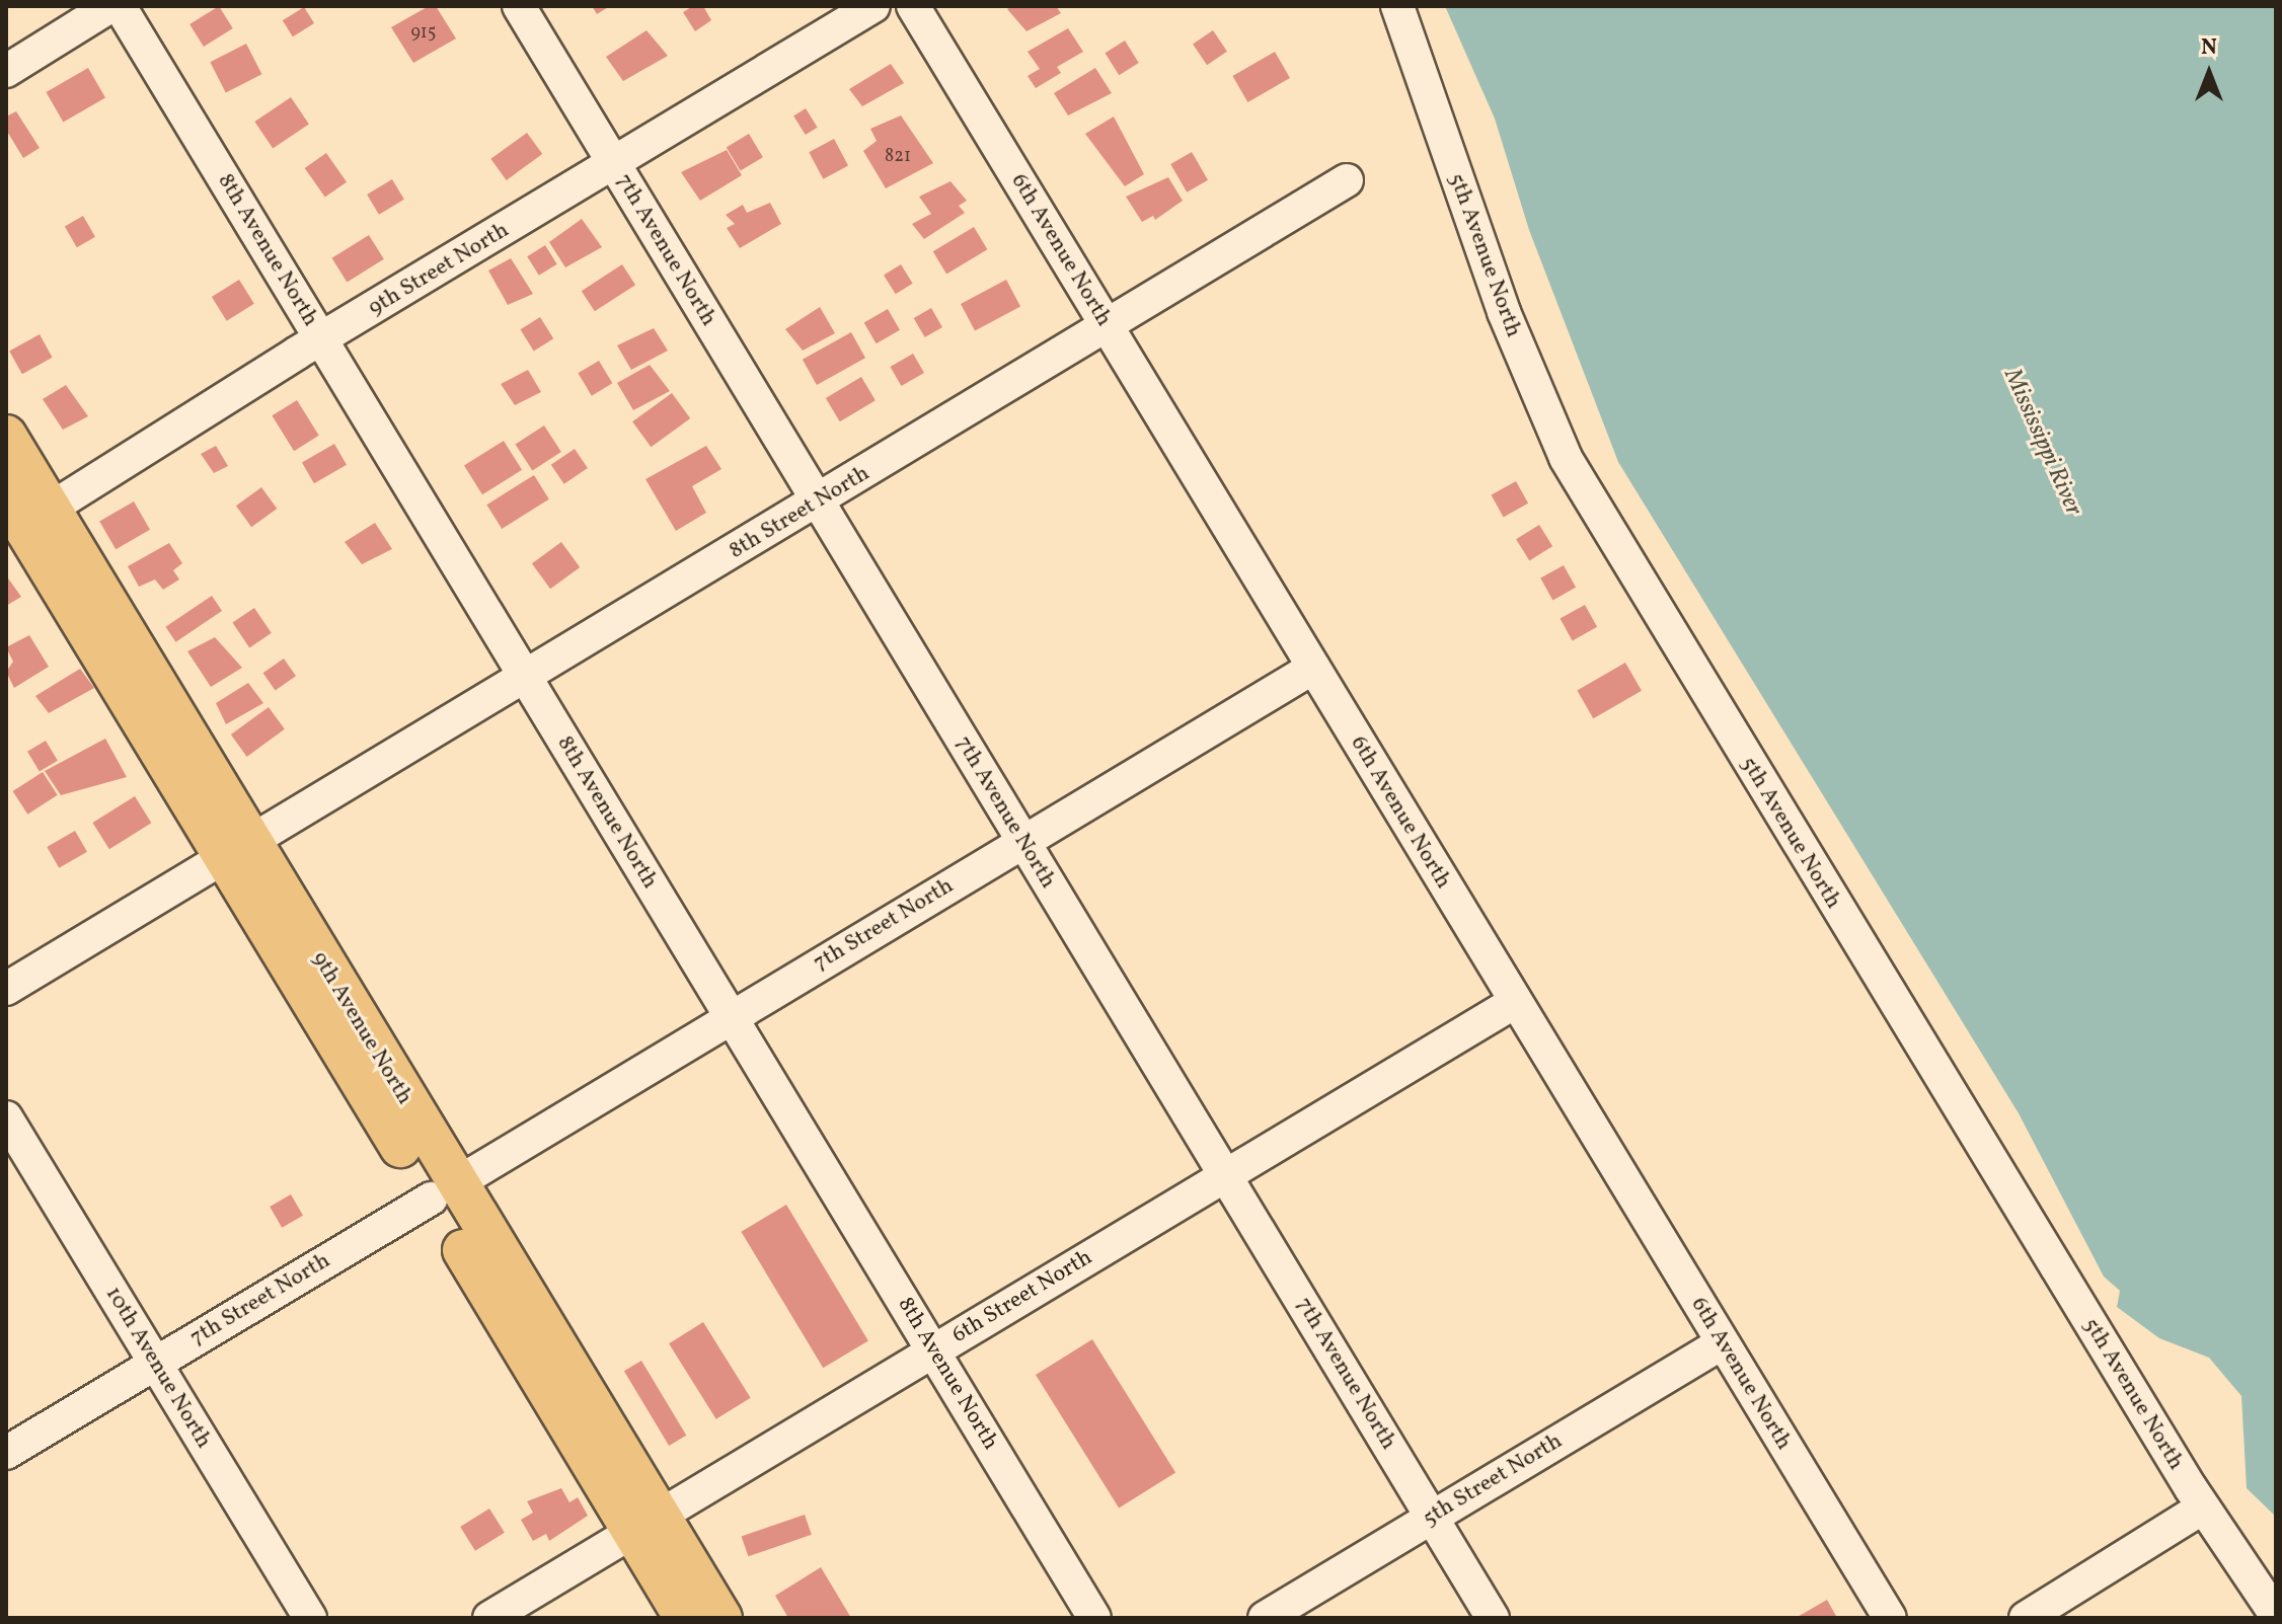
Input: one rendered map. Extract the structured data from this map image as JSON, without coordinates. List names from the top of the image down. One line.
{"streets":{"main road":["9th Avenue North"],"street":["8th Avenue North","7th Avenue North","6th Avenue North","5th Avenue North","9th Street North","8th Street North","7th Street North","6th Street North","10th Avenue North","5th Street North"]},"crossings":[["8th Avenue North","9th Street North"],["8th Avenue North","8th Street North"],["8th Avenue North","7th Street North"],["8th Avenue North","6th Street North"],["7th Avenue North","9th Street North"],["7th Avenue North","8th Street North"],["7th Avenue North","7th Street North"],["7th Avenue North","6th Street North"],["7th Avenue North","5th Street North"],["6th Avenue North","8th Street North"],["6th Avenue North","7th Street North"],["6th Avenue North","6th Street North"],["6th Avenue North","5th Street North"],["9th Street North","9th Avenue North"],["8th Street North","9th Avenue North"],["7th Street North","9th Avenue North"],["7th Street North","10th Avenue North"],["9th Avenue North","6th Street North"]],"water":["Mississippi River"],"house_numbers":["915","821"],"north":"top"}
